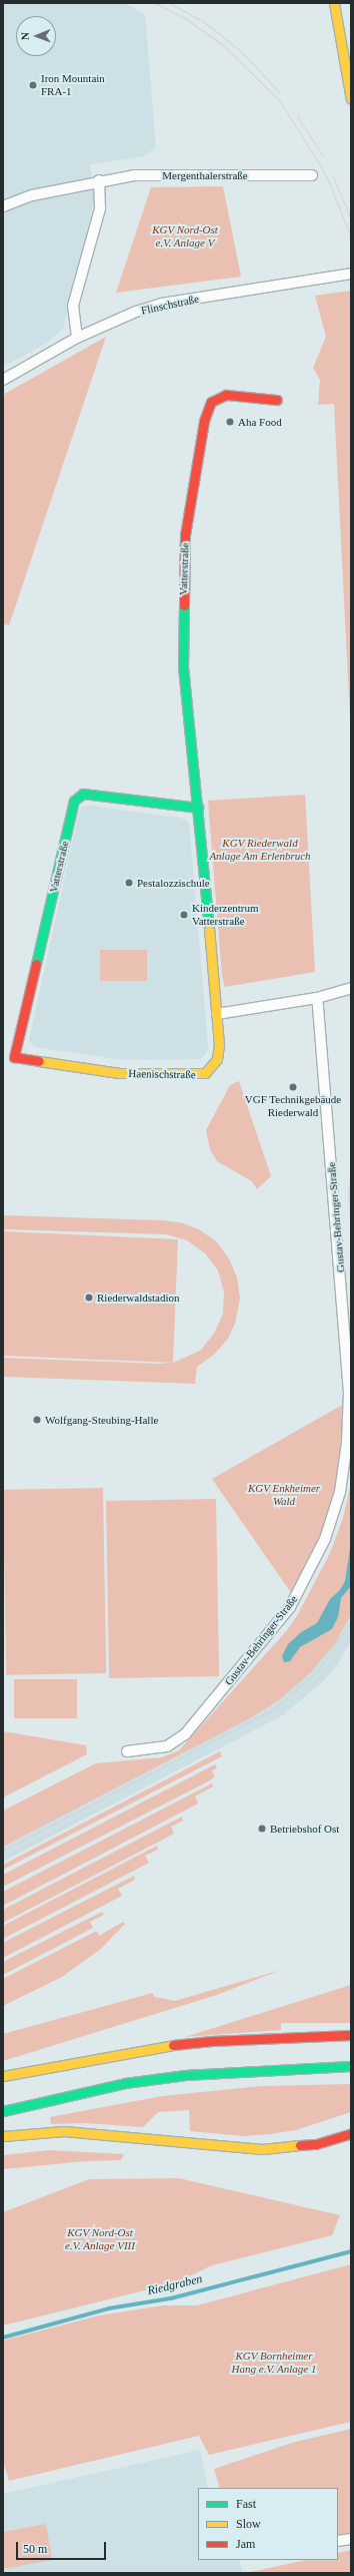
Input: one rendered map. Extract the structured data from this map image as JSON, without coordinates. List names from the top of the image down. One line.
{"streets":{"main road":["Vatterstraße","Haenischstraße"],"street":["Mergenthalerstraße","Flinschstraße","Gustav-Behringer-Straße"]},"crossings":[["Vatterstraße","Haenischstraße"]],"water":["Riedgraben"],"parks":["KGV Nord-Ost e.V. Anlage V","KGV Riederwald Anlage Am Erlenbruch","KGV Enkheimer Wald","KGV Nord-Ost e.V. Anlage VIII","KGV Bornheimer Hang e.V. Anlage 1"],"places":["Iron Mountain FRA-1","Aha Food","Pestalozzischule","Kinderzentrum Vatterstraße","VGF Technikgebäude Riederwald","Riederwaldstadion","Wolfgang-Steubing-Halle","Betriebshof Ost"],"legend":["Fast","Slow","Jam"],"scale_bar":"50 m","north":"left"}
